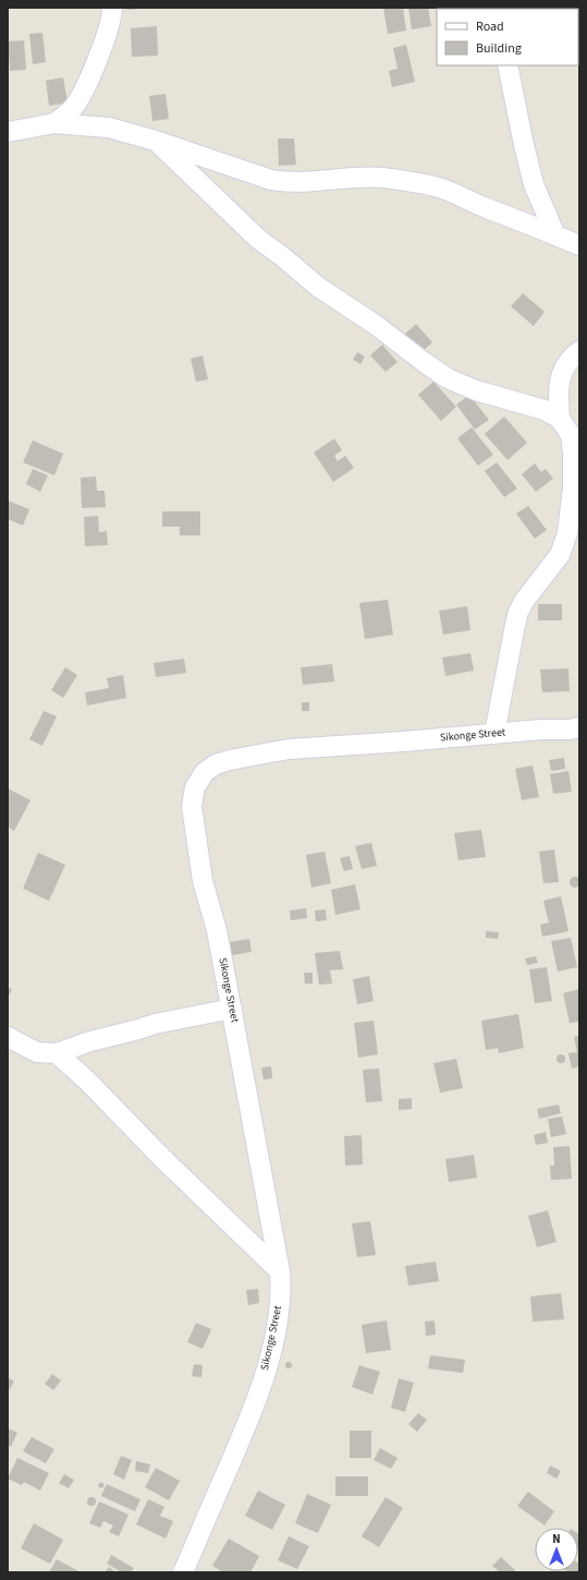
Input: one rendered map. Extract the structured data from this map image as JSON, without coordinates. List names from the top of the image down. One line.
{"streets":{"street":["Sikonge Street"]},"legend":["Road","Building"],"north":"top"}
